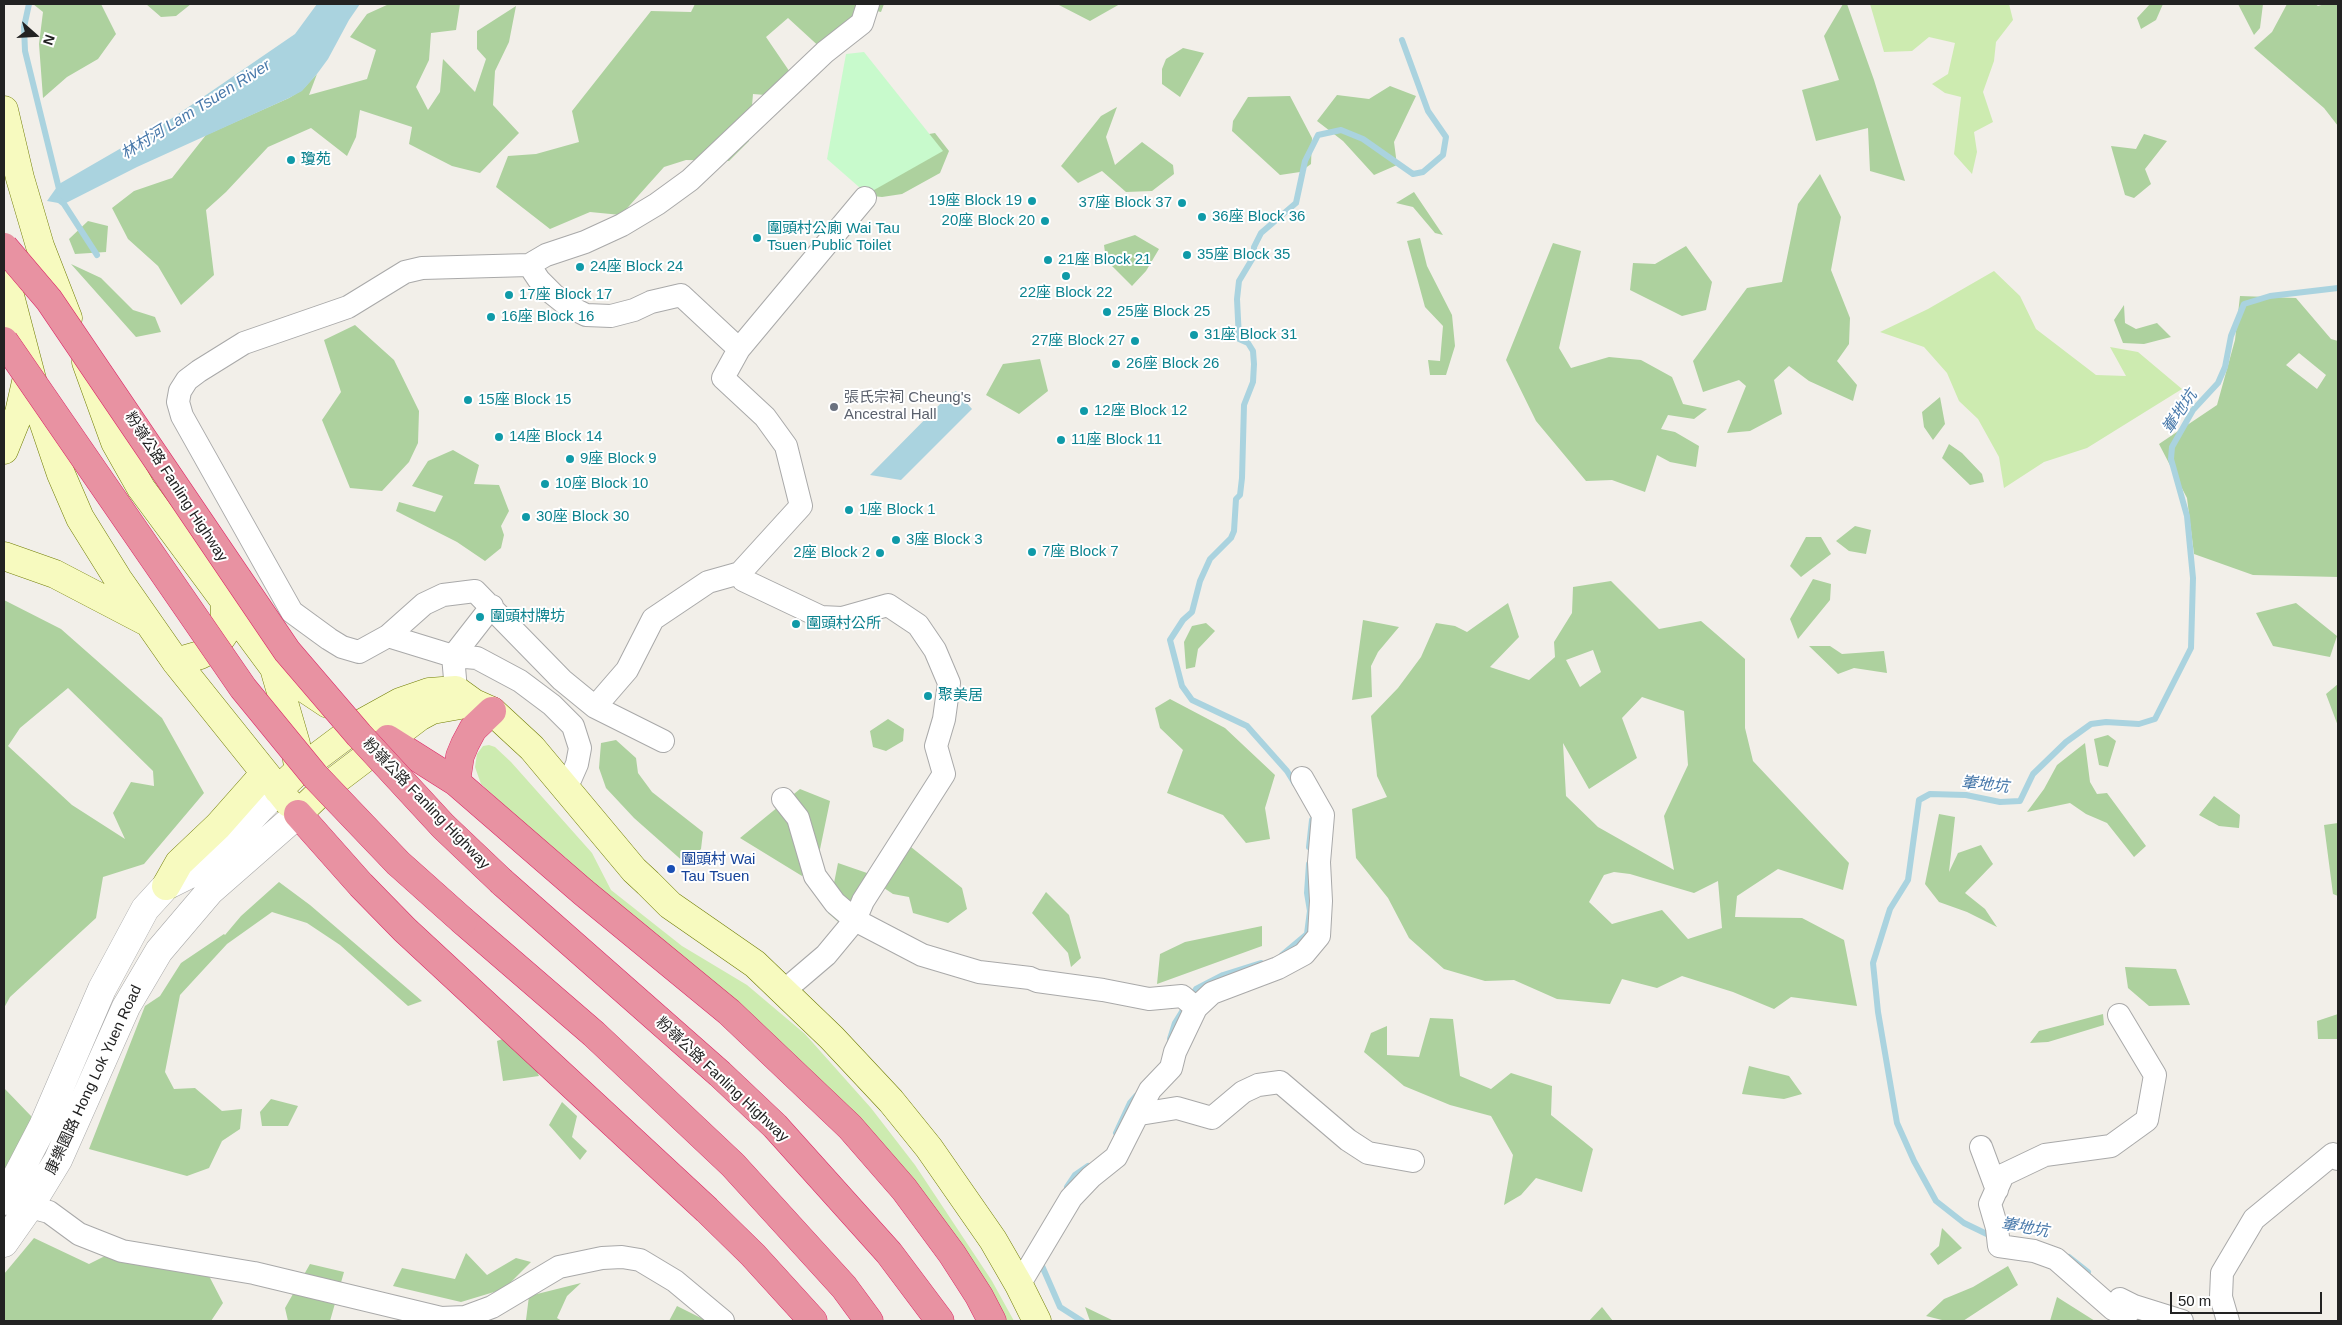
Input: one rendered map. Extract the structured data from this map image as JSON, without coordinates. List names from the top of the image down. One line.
{"streets":{"highway":["粉嶺公路 Fanling Highway"],"main road":["康樂園路 Hong Lok Yuen Road"]},"water":["林村河 Lam Tsuen River","輋地坑"],"places":["瓊苑","19座 Block 19","37座 Block 37","36座 Block 36","20座 Block 20","圍頭村公廁 Wai Tau Tsuen Public Toilet","35座 Block 35","21座 Block 21","24座 Block 24","22座 Block 22","17座 Block 17","25座 Block 25","16座 Block 16","31座 Block 31","27座 Block 27","26座 Block 26","15座 Block 15","張氏宗祠 Cheung's Ancestral Hall","12座 Block 12","14座 Block 14","11座 Block 11","9座 Block 9","10座 Block 10","1座 Block 1","30座 Block 30","3座 Block 3","7座 Block 7","2座 Block 2","圍頭村牌坊","圍頭村公所","聚美居","圍頭村 Wai Tau Tsuen"],"scale_bar":"50 m","north":"right"}
